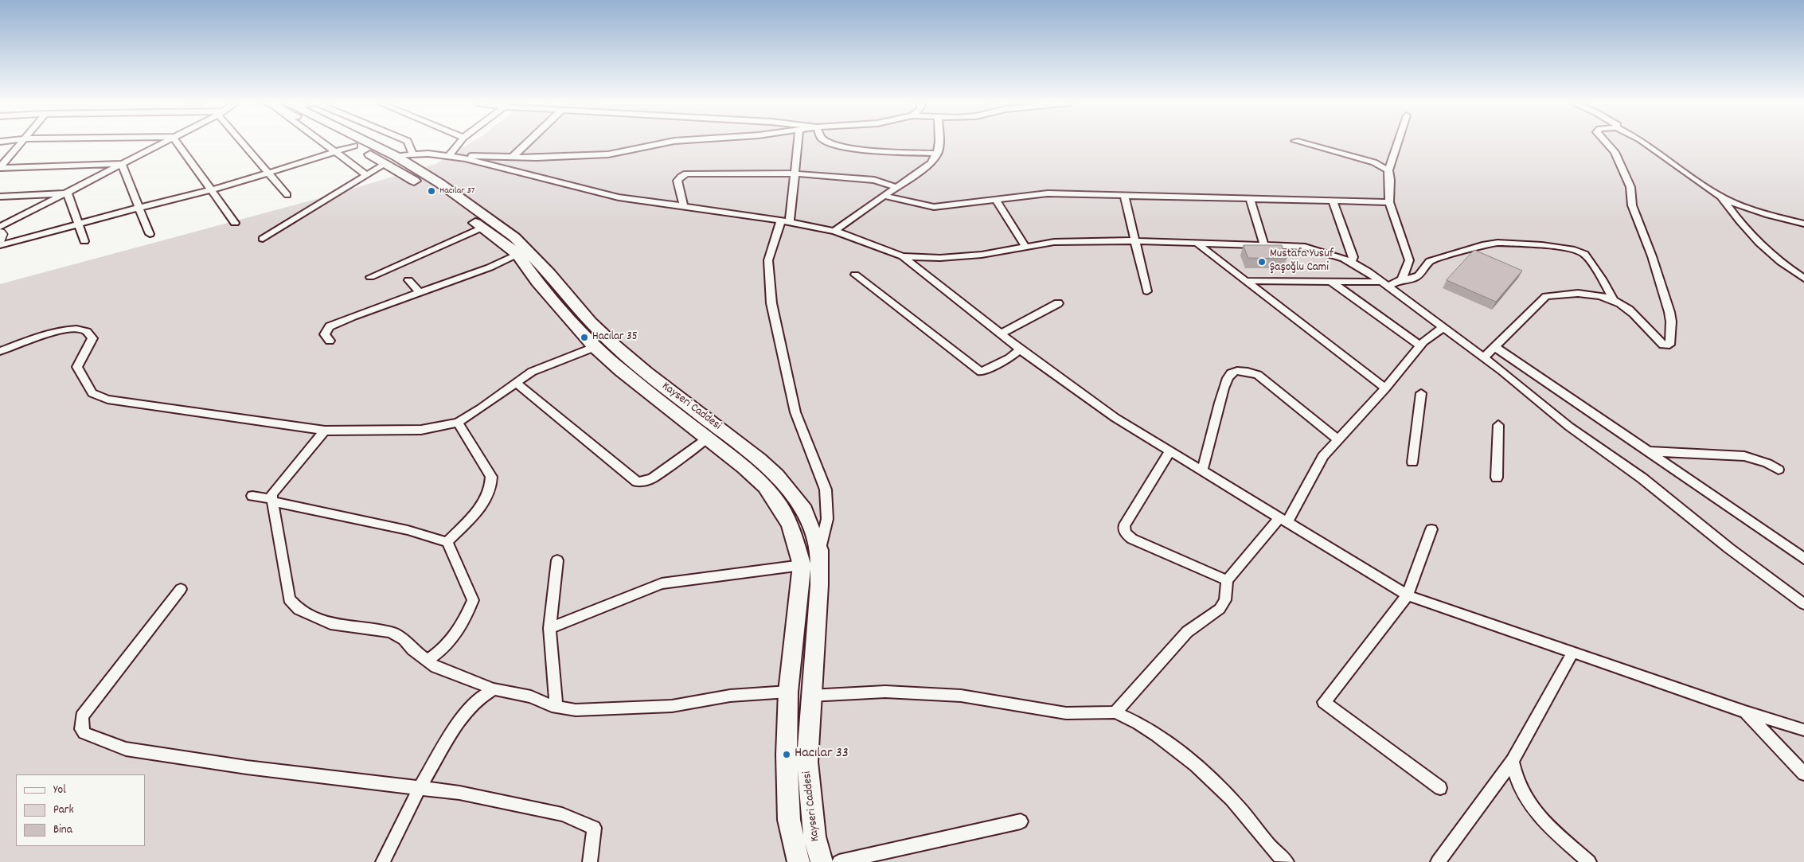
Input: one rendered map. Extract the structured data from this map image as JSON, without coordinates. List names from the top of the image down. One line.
{"streets":{"main road":["Kayseri Caddesi"]},"places":["Hacılar 37","Mustafa Yusuf Şaşoğlu Cami","Hacılar 35","Hacılar 33"],"legend":["Yol","Park","Bina"]}
